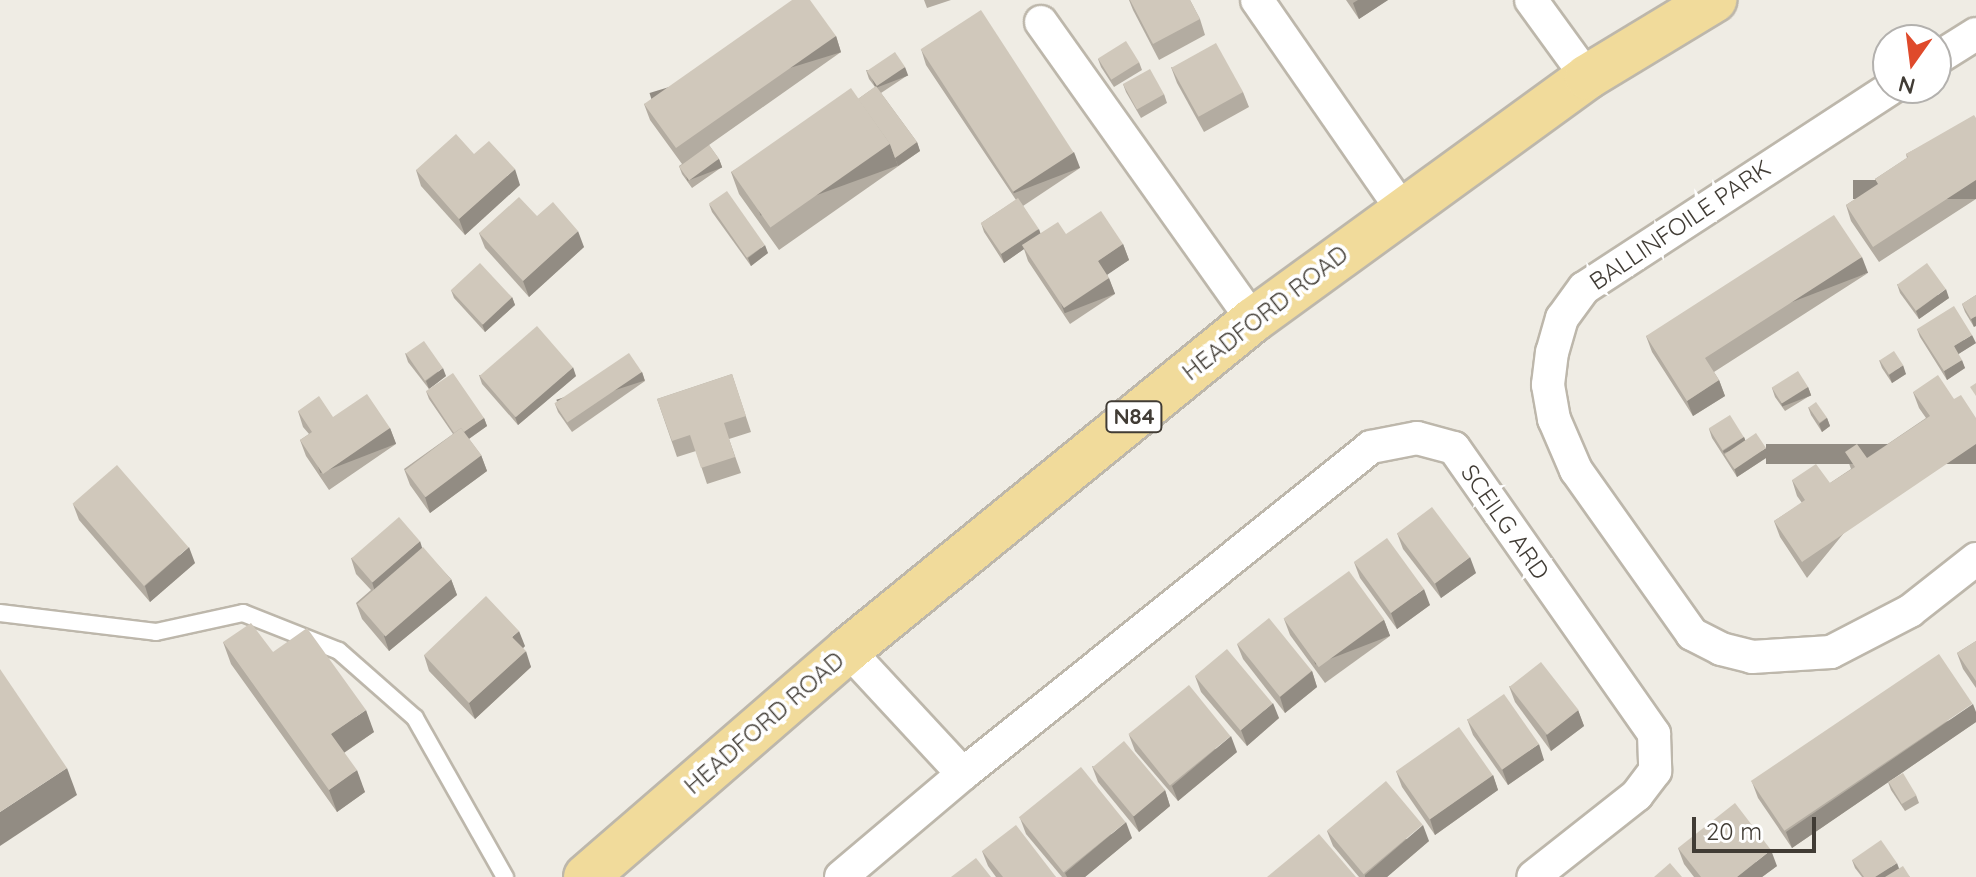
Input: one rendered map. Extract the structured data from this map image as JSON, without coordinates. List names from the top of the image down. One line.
{"streets":{"main road":["HEADFORD ROAD","N84"],"street":["BALLINFOILE PARK","SCEILG ARD"]},"scale_bar":"20 m","north":"bottom"}
